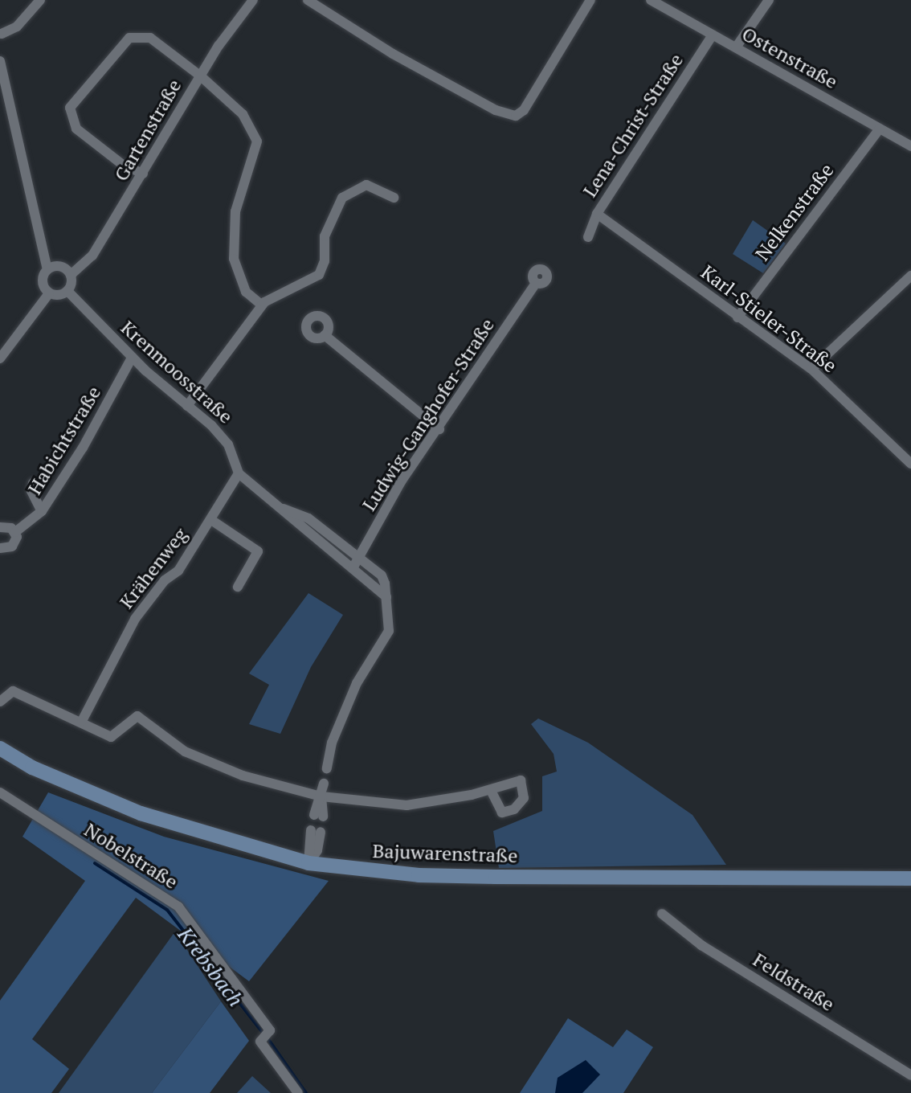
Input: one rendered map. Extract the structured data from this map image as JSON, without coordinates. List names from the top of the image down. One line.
{"streets":{"main road":["Bajuwarenstraße"],"street":["Ostenstraße","Lena-Christ-Straße","Gartenstraße","Nelkenstraße","Karl-Stieler-Straße","Krenmoosstraße","Ludwig-Ganghofer-Straße","Habichtstraße","Krähenweg","Nobelstraße","Feldstraße"]},"crossings":[["Ostenstraße","Lena-Christ-Straße"],["Ostenstraße","Nelkenstraße"],["Lena-Christ-Straße","Karl-Stieler-Straße"],["Gartenstraße","Krenmoosstraße"],["Nelkenstraße","Karl-Stieler-Straße"],["Krenmoosstraße","Habichtstraße"],["Krenmoosstraße","Krähenweg"]],"water":["Krebsbach"]}
